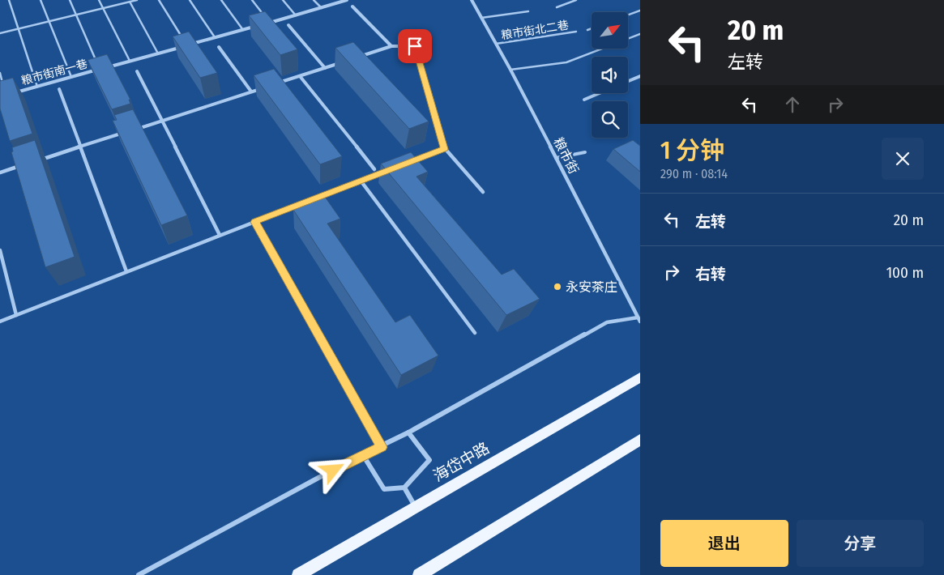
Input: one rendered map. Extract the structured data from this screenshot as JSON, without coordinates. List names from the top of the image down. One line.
{"streets":{"main road":["海岱中路"],"street":["粮市街南一巷","粮市街"],"lane":["粮市街北二巷"]},"crossings":[["粮市街北二巷","粮市街"]],"places":["永安茶庄"],"north":"top right","page":{"turn":["20 m","左转"],"heading":["1 分钟","290 m · 08:14"],"list":[{"name":"左转","value":"20 m"},{"name":"右转","value":"100 m"}],"buttons":["退出","分享"]}}
